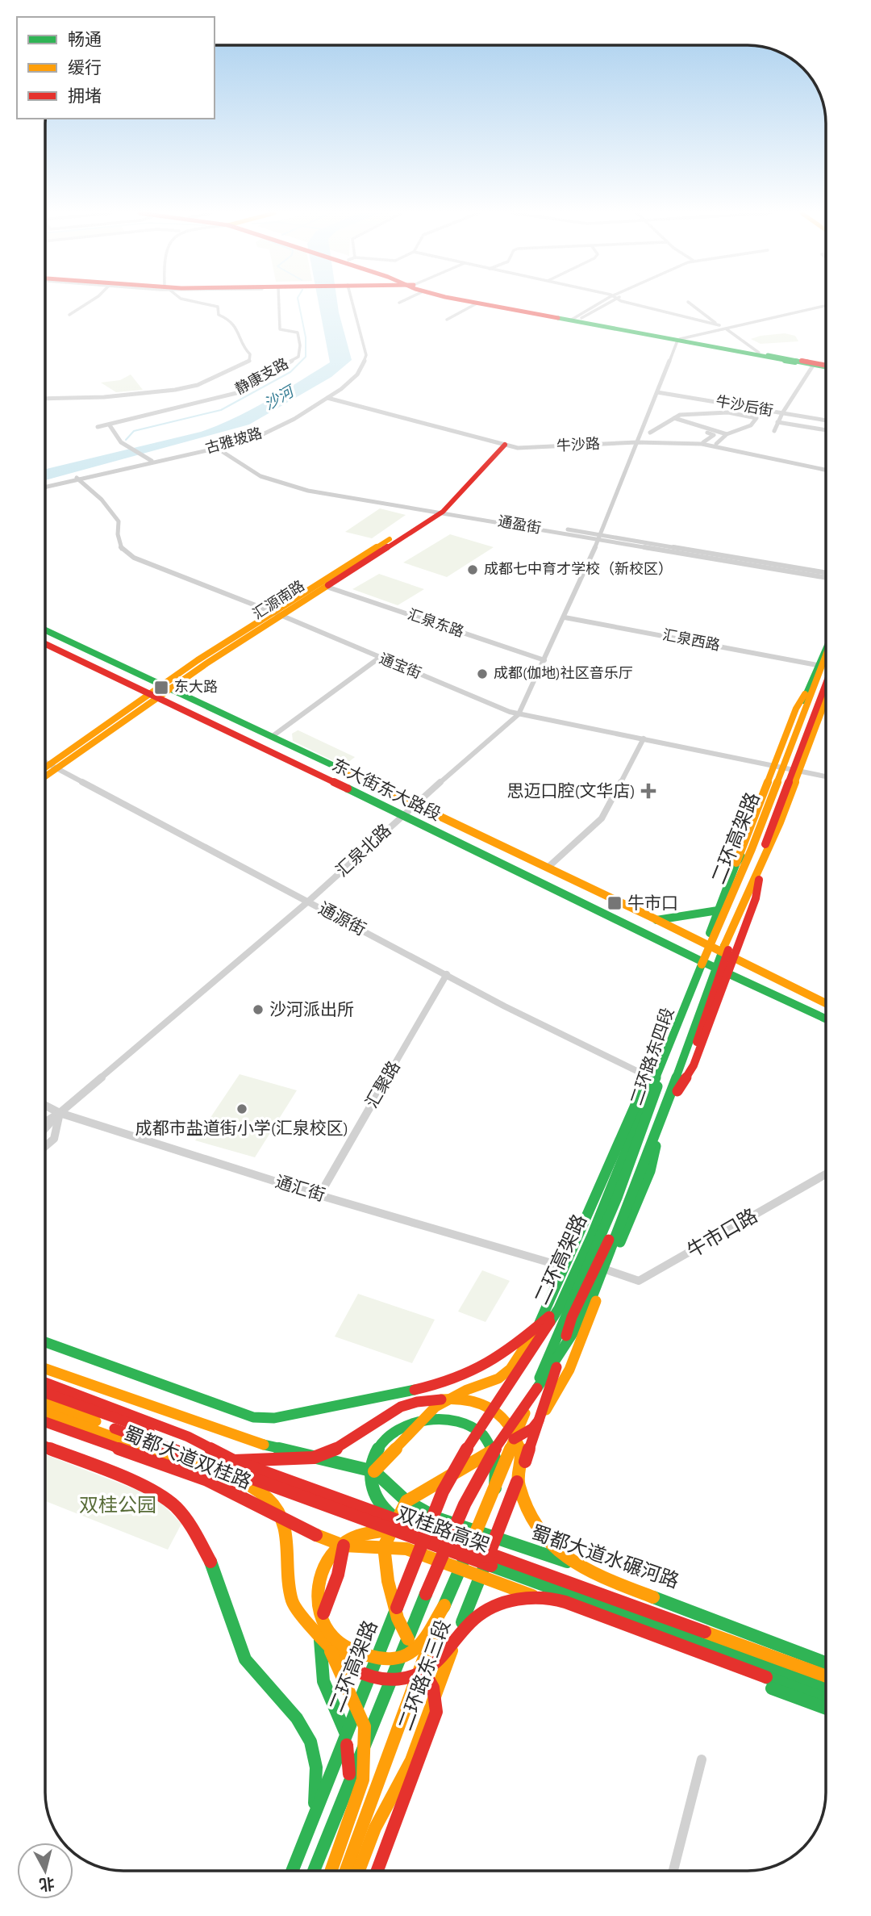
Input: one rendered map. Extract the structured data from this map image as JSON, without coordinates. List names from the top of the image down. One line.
{"streets":{"main road":["汇源南路","东大街东大路段","二环高架路","二环路东四段","蜀都大道双桂路","双桂路高架","蜀都大道水碾河路","二环路东三段"],"street":["静康支路","牛沙后街","古雅坡路","牛沙路","通盈街","汇泉东路","汇泉西路","通宝街","汇泉北路","通源街","汇聚路","通汇街","牛市口路"]},"crossings":[["牛沙后街","汇泉北路"],["古雅坡路","牛沙路"],["古雅坡路","通盈街"],["古雅坡路","通宝街"],["牛沙路","汇源南路"],["牛沙路","汇泉北路"],["通盈街","汇源南路"],["通盈街","汇泉北路"],["汇源南路","汇泉东路"],["汇源南路","通宝街"],["汇源南路","东大街东大路段"],["汇源南路","通源街"],["汇泉东路","汇泉北路"],["汇泉西路","二环高架路"],["汇泉西路","汇泉北路"],["汇泉西路","二环路东四段"],["通宝街","汇泉北路"],["通宝街","二环路东四段"],["东大街东大路段","汇泉北路"],["东大街东大路段","二环路东四段"],["二环高架路","二环路东四段"],["汇泉北路","通源街"],["汇泉北路","通汇街"],["通源街","汇聚路"],["二环路东四段","二环路东三段"],["汇聚路","通汇街"],["蜀都大道双桂路","蜀都大道水碾河路"]],"water":["沙河"],"parks":["双桂公园"],"places":{"other":["成都七中育才学校（新校区）","成都(伽地)社区音乐厅","沙河派出所","成都市盐道街小学(汇泉校区)"],"transit":["东大路","牛市口"],"health":["思迈口腔(文华店)"]},"legend":["畅通","缓行","拥堵"],"north":"bottom"}
